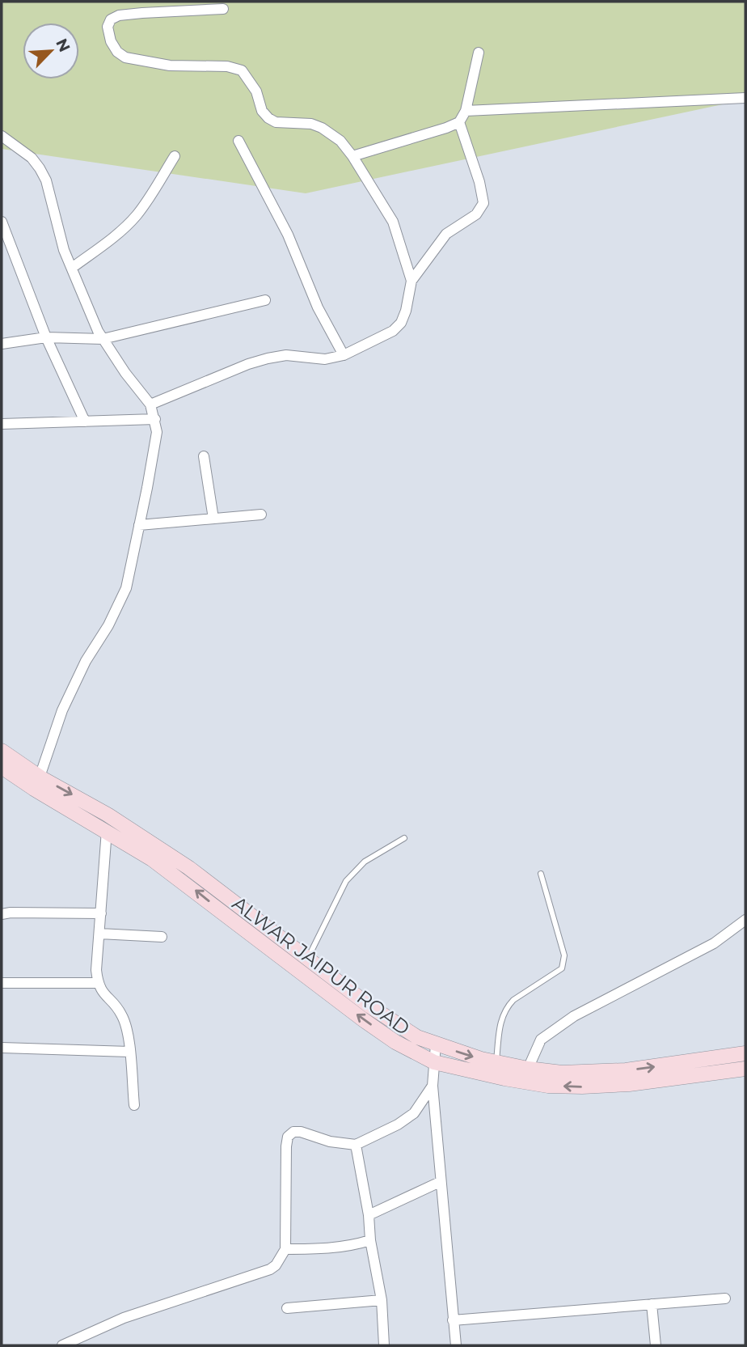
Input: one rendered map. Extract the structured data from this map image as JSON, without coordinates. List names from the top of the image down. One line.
{"streets":{"main road":["ALWAR JAIPUR ROAD"]},"north":"top right"}
